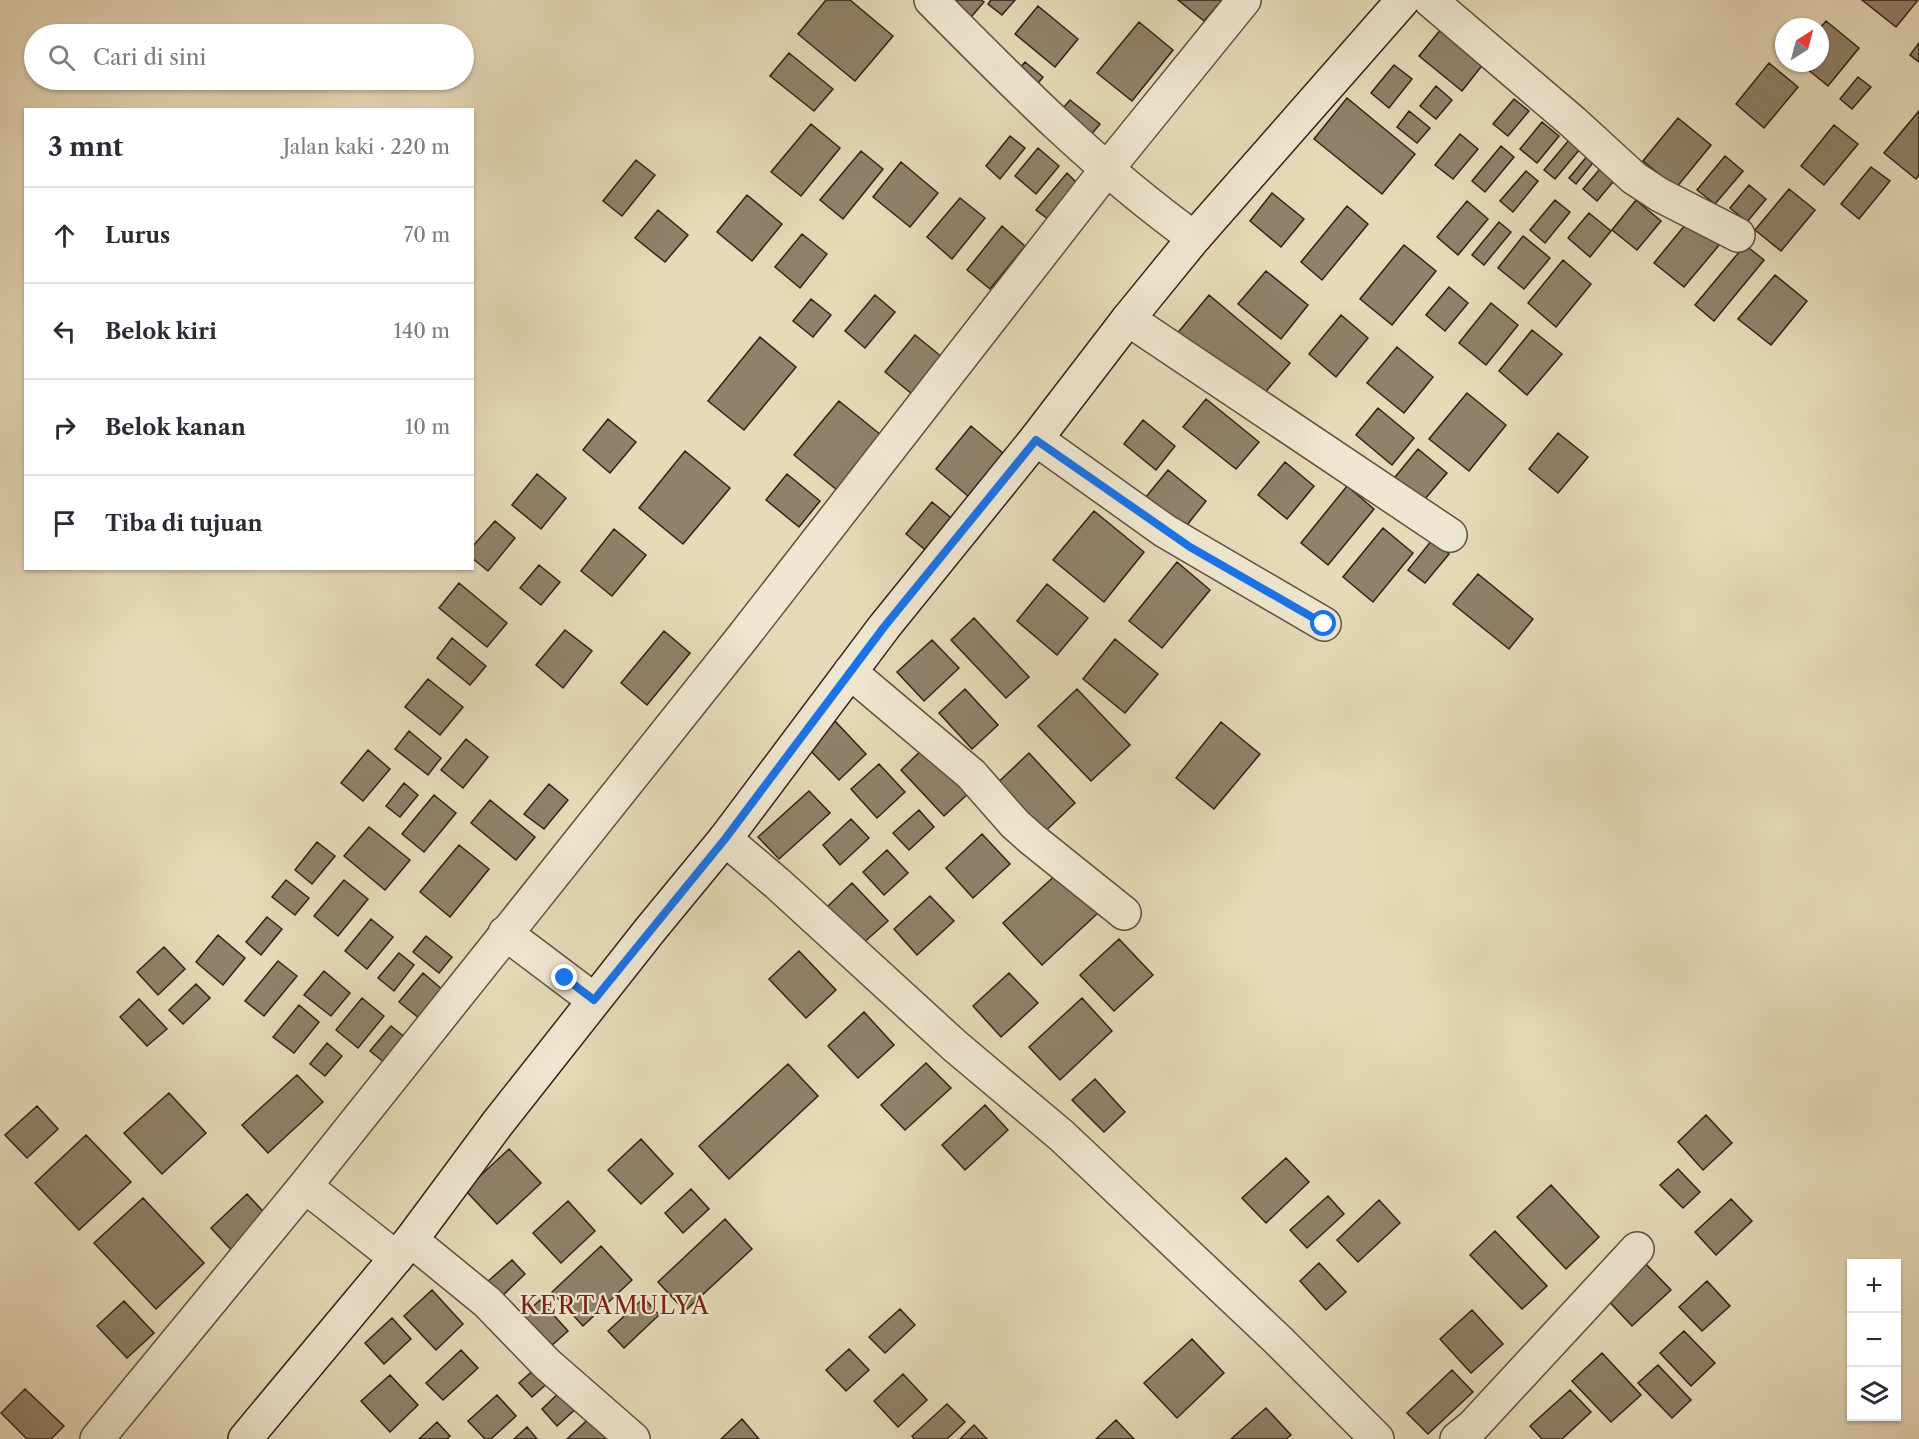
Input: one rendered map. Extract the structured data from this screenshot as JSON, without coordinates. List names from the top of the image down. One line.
{"districts":["KERTAMULYA"],"north":"top right","page":{"search":"Cari di sini","heading":["3 mnt","Jalan kaki · 220 m"],"list":[["Lurus","70 m"],["Belok kiri","140 m"],["Belok kanan","10 m"],"Tiba di tujuan"],"map_buttons":["+","−"]}}
